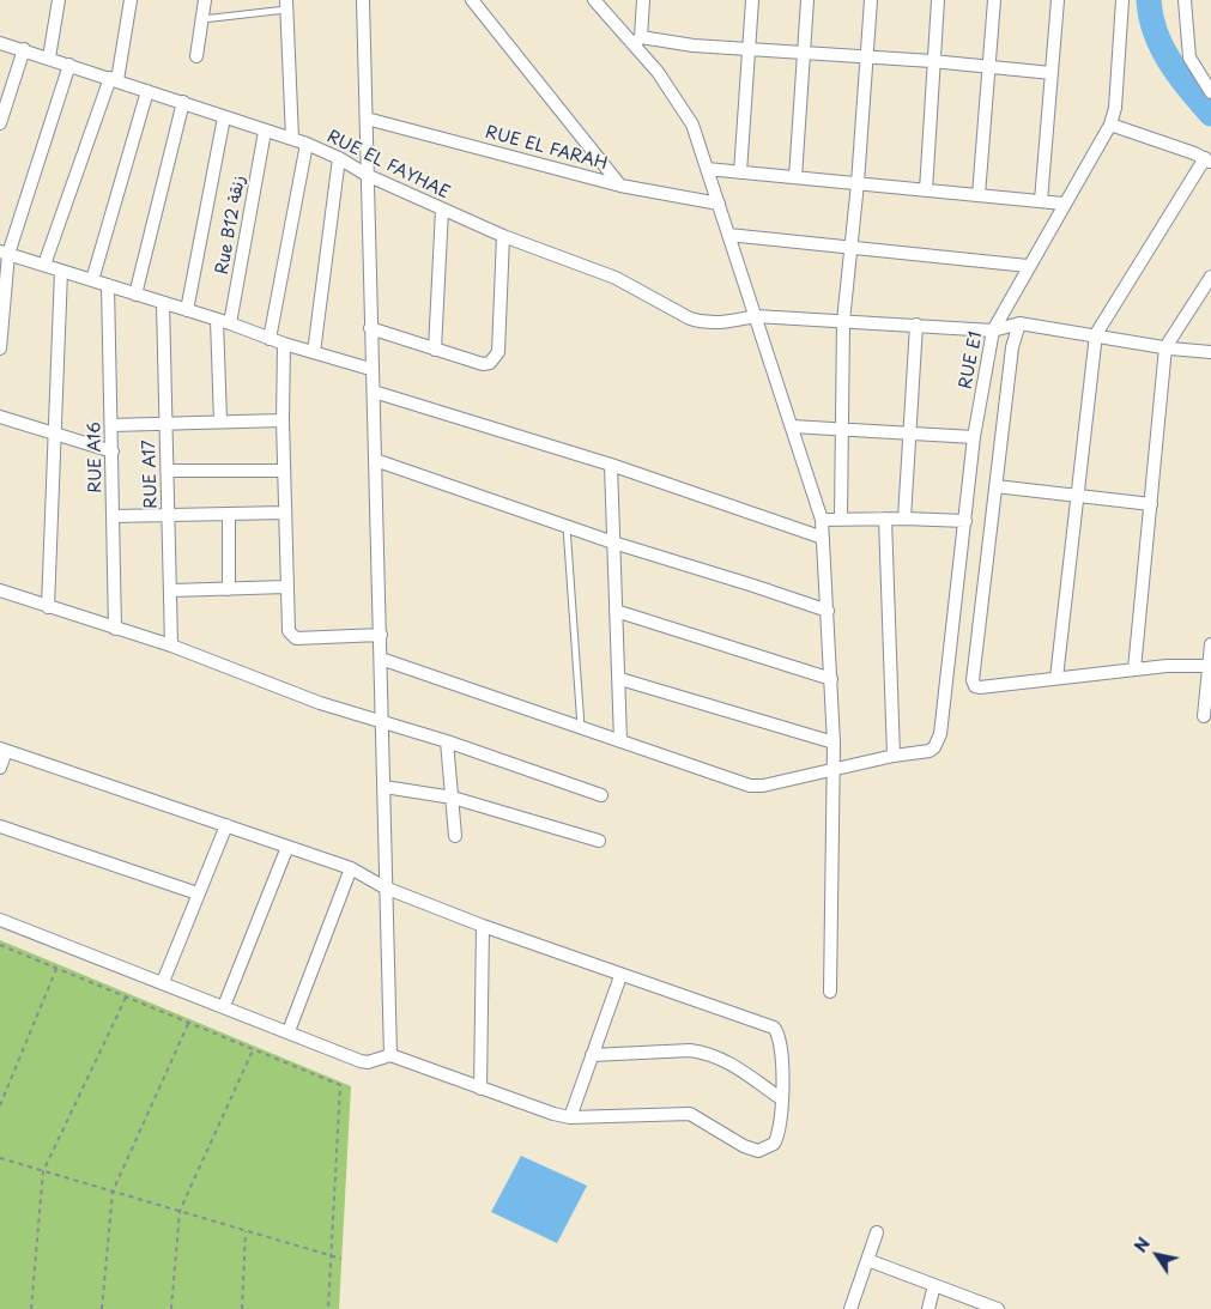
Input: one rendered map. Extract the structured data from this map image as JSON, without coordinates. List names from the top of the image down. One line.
{"streets":{"street":["RUE EL FARAH","RUE EL FAYHAE","Rue B12 زنقة","RUE E1","RUE A16","RUE A17"]},"crossings":[["RUE EL FAYHAE","Rue B12 زنقة"],["RUE EL FAYHAE","RUE E1"]],"north":"top left"}
